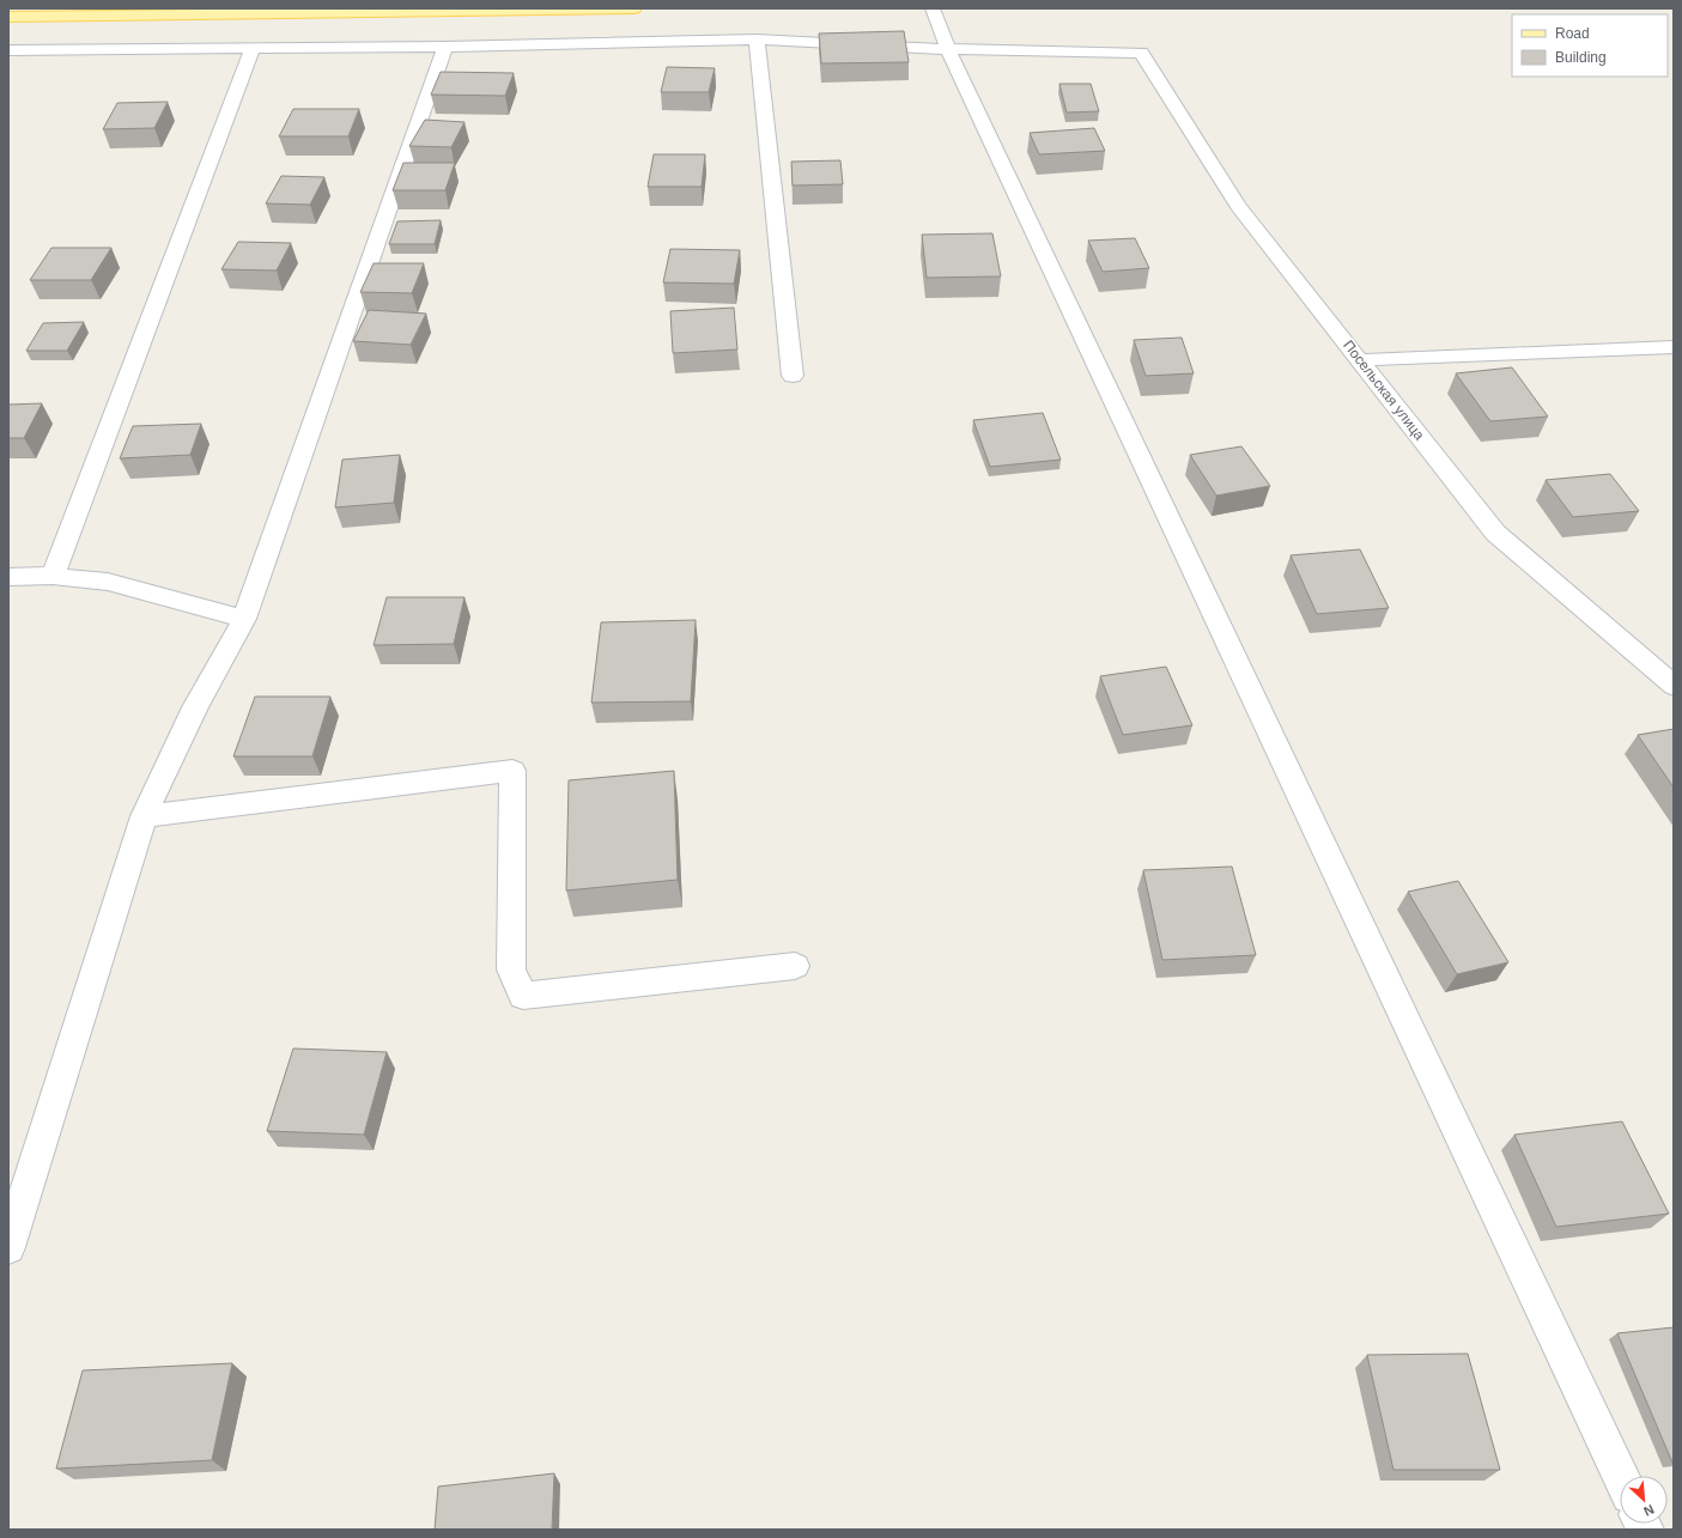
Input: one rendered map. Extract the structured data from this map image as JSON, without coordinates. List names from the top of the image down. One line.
{"streets":{"street":["Посельская улица"]},"legend":["Road","Building"],"north":"bottom right"}
